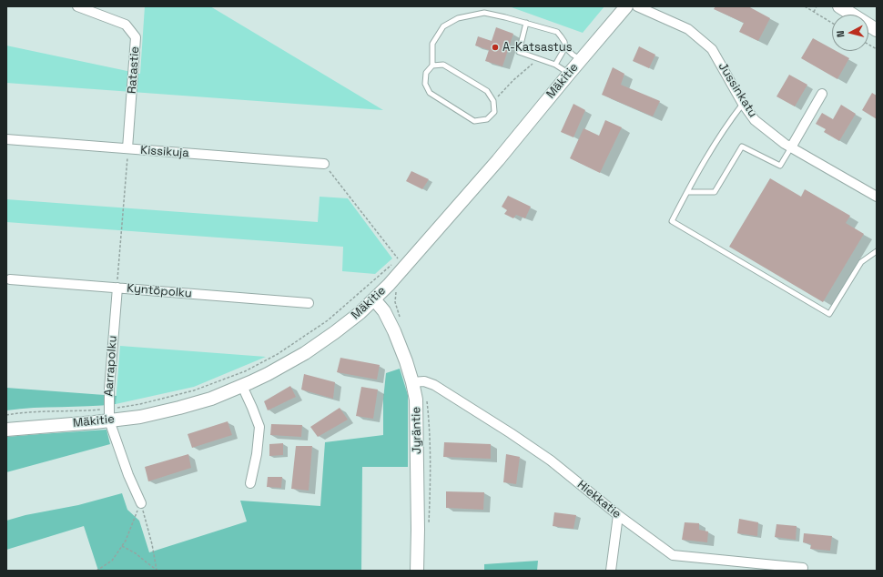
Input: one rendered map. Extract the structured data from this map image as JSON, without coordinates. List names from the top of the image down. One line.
{"streets":{"street":["Ratastie","Mäkitie","Jussinkatu","Kissikuja","Kyntöpolku","Aarrapolku","Jyräntie","Hiekkatie"]},"crossings":[["Ratastie","Kissikuja"],["Mäkitie","Aarrapolku"],["Mäkitie","Jyräntie"],["Kyntöpolku","Aarrapolku"],["Jyräntie","Hiekkatie"]],"places":["A-Katsastus"],"north":"left"}
